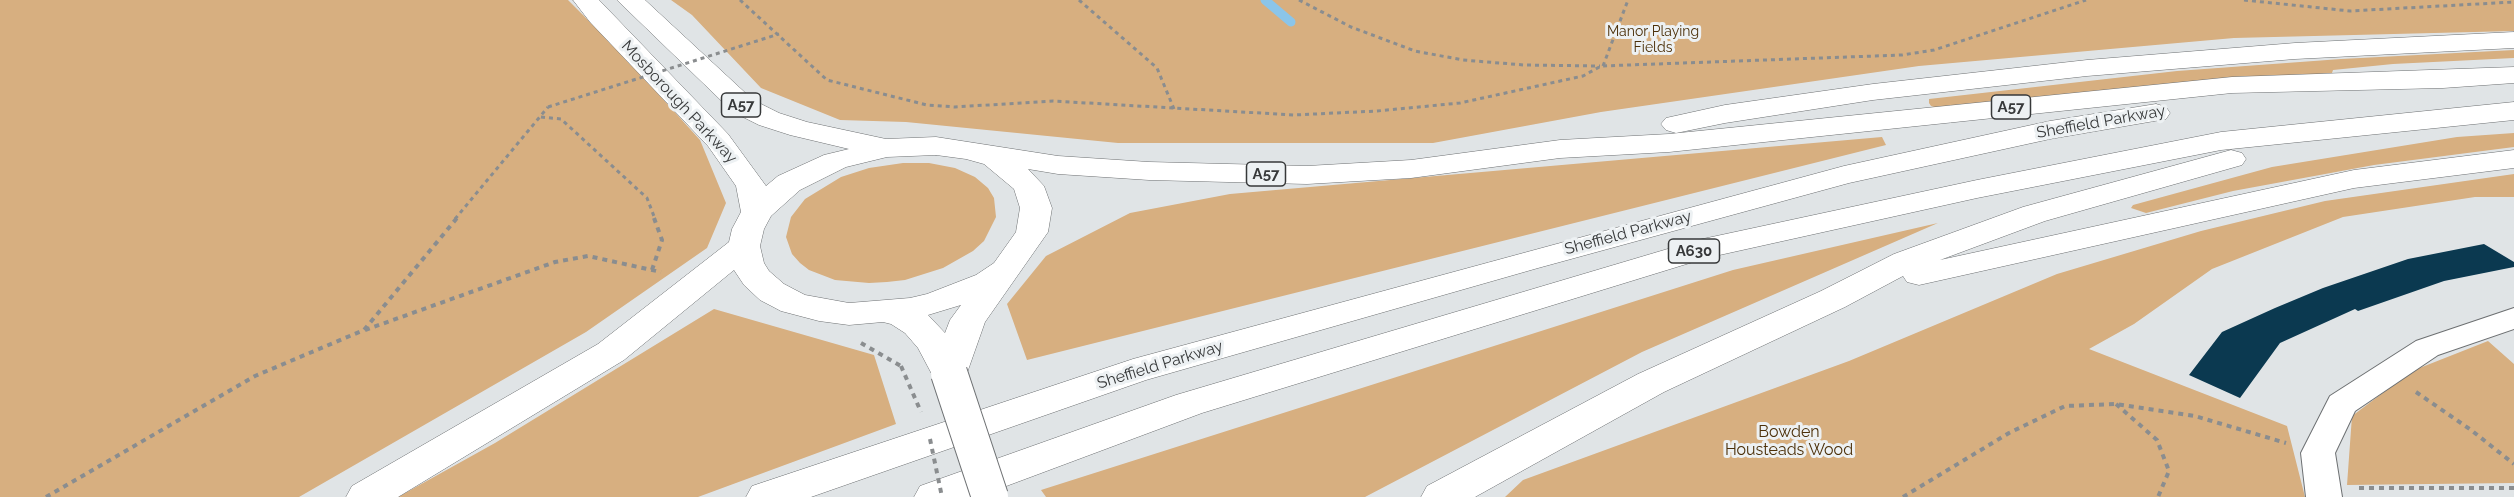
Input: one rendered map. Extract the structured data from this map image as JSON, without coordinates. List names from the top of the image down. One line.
{"streets":{"highway":["Mosborough Parkway","A57","Sheffield Parkway","A630"]},"crossings":[["Mosborough Parkway","A57"],["A57","Sheffield Parkway"]],"parks":["Manor Playing Fields","Bowden Housteads Wood"]}
